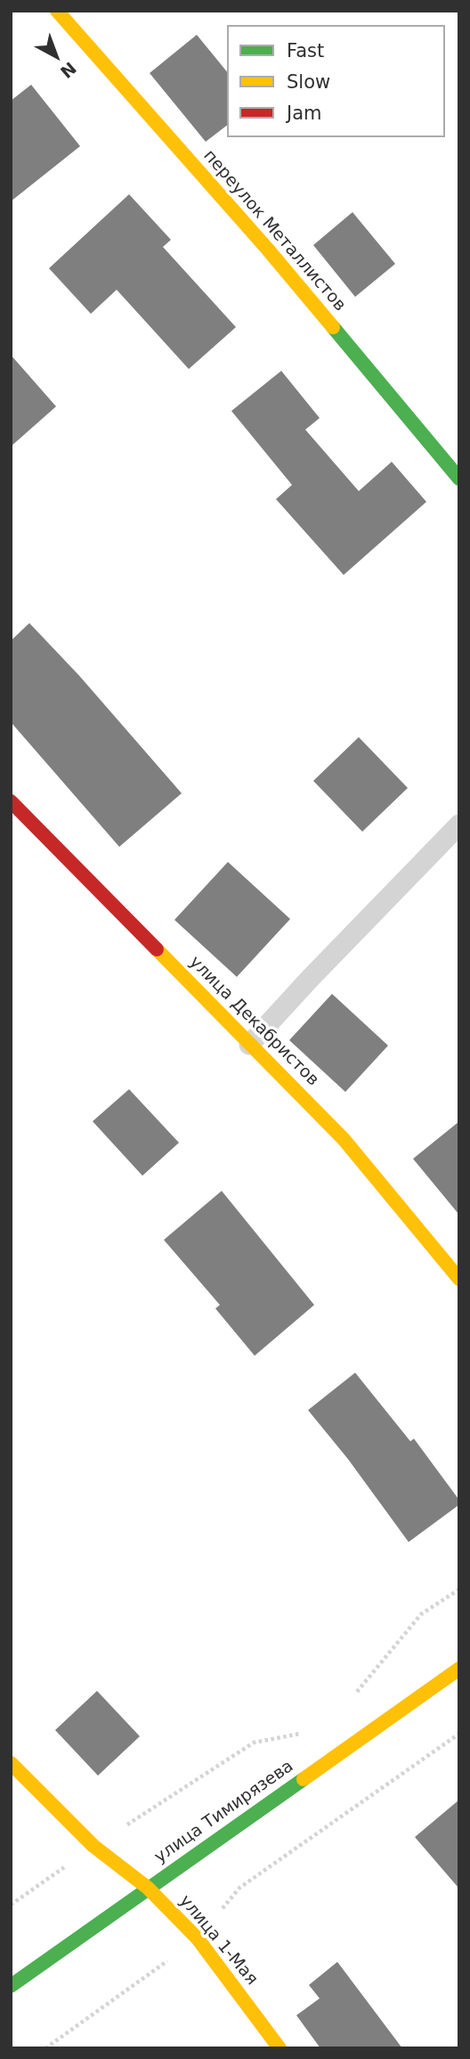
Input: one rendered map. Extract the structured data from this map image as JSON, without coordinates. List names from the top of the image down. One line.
{"streets":{"street":["переулок Металлистов","улица Декабристов","улица Тимирязева","улица 1-Мая"]},"crossings":[["улица Тимирязева","улица 1-Мая"]],"legend":["Fast","Slow","Jam"],"north":"bottom right"}
